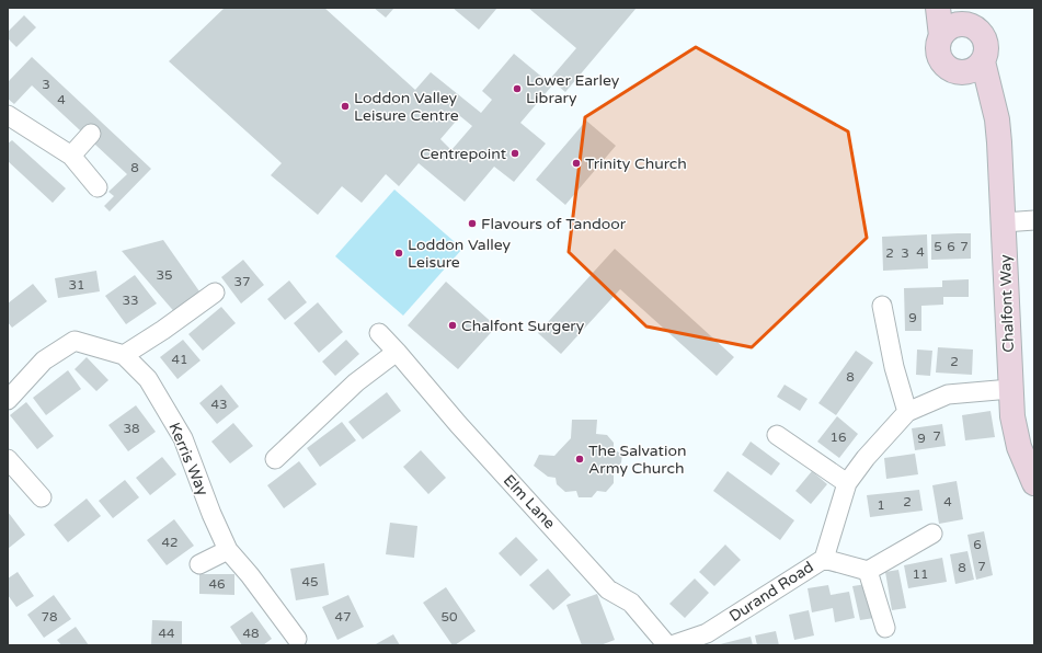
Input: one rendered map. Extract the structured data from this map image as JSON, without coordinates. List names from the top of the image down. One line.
{"streets":{"street":["Chalfont Way","Kerris Way","Elm Lane","Durand Road"]},"crossings":[["Chalfont Way","Durand Road"]],"places":["Lower Earley Library","Loddon Valley Leisure Centre","Centrepoint","Trinity Church","Flavours of Tandoor","Loddon Valley Leisure","Chalfont Surgery","The Salvation Army Church"],"house_numbers":["3","4","8","5","6","7","4","2","3","35","37","31","33","9","41","2","8","43","38","7","16","9","2","4","1","42","6","7","8","11","45","46","78","47","50","44","48"]}
